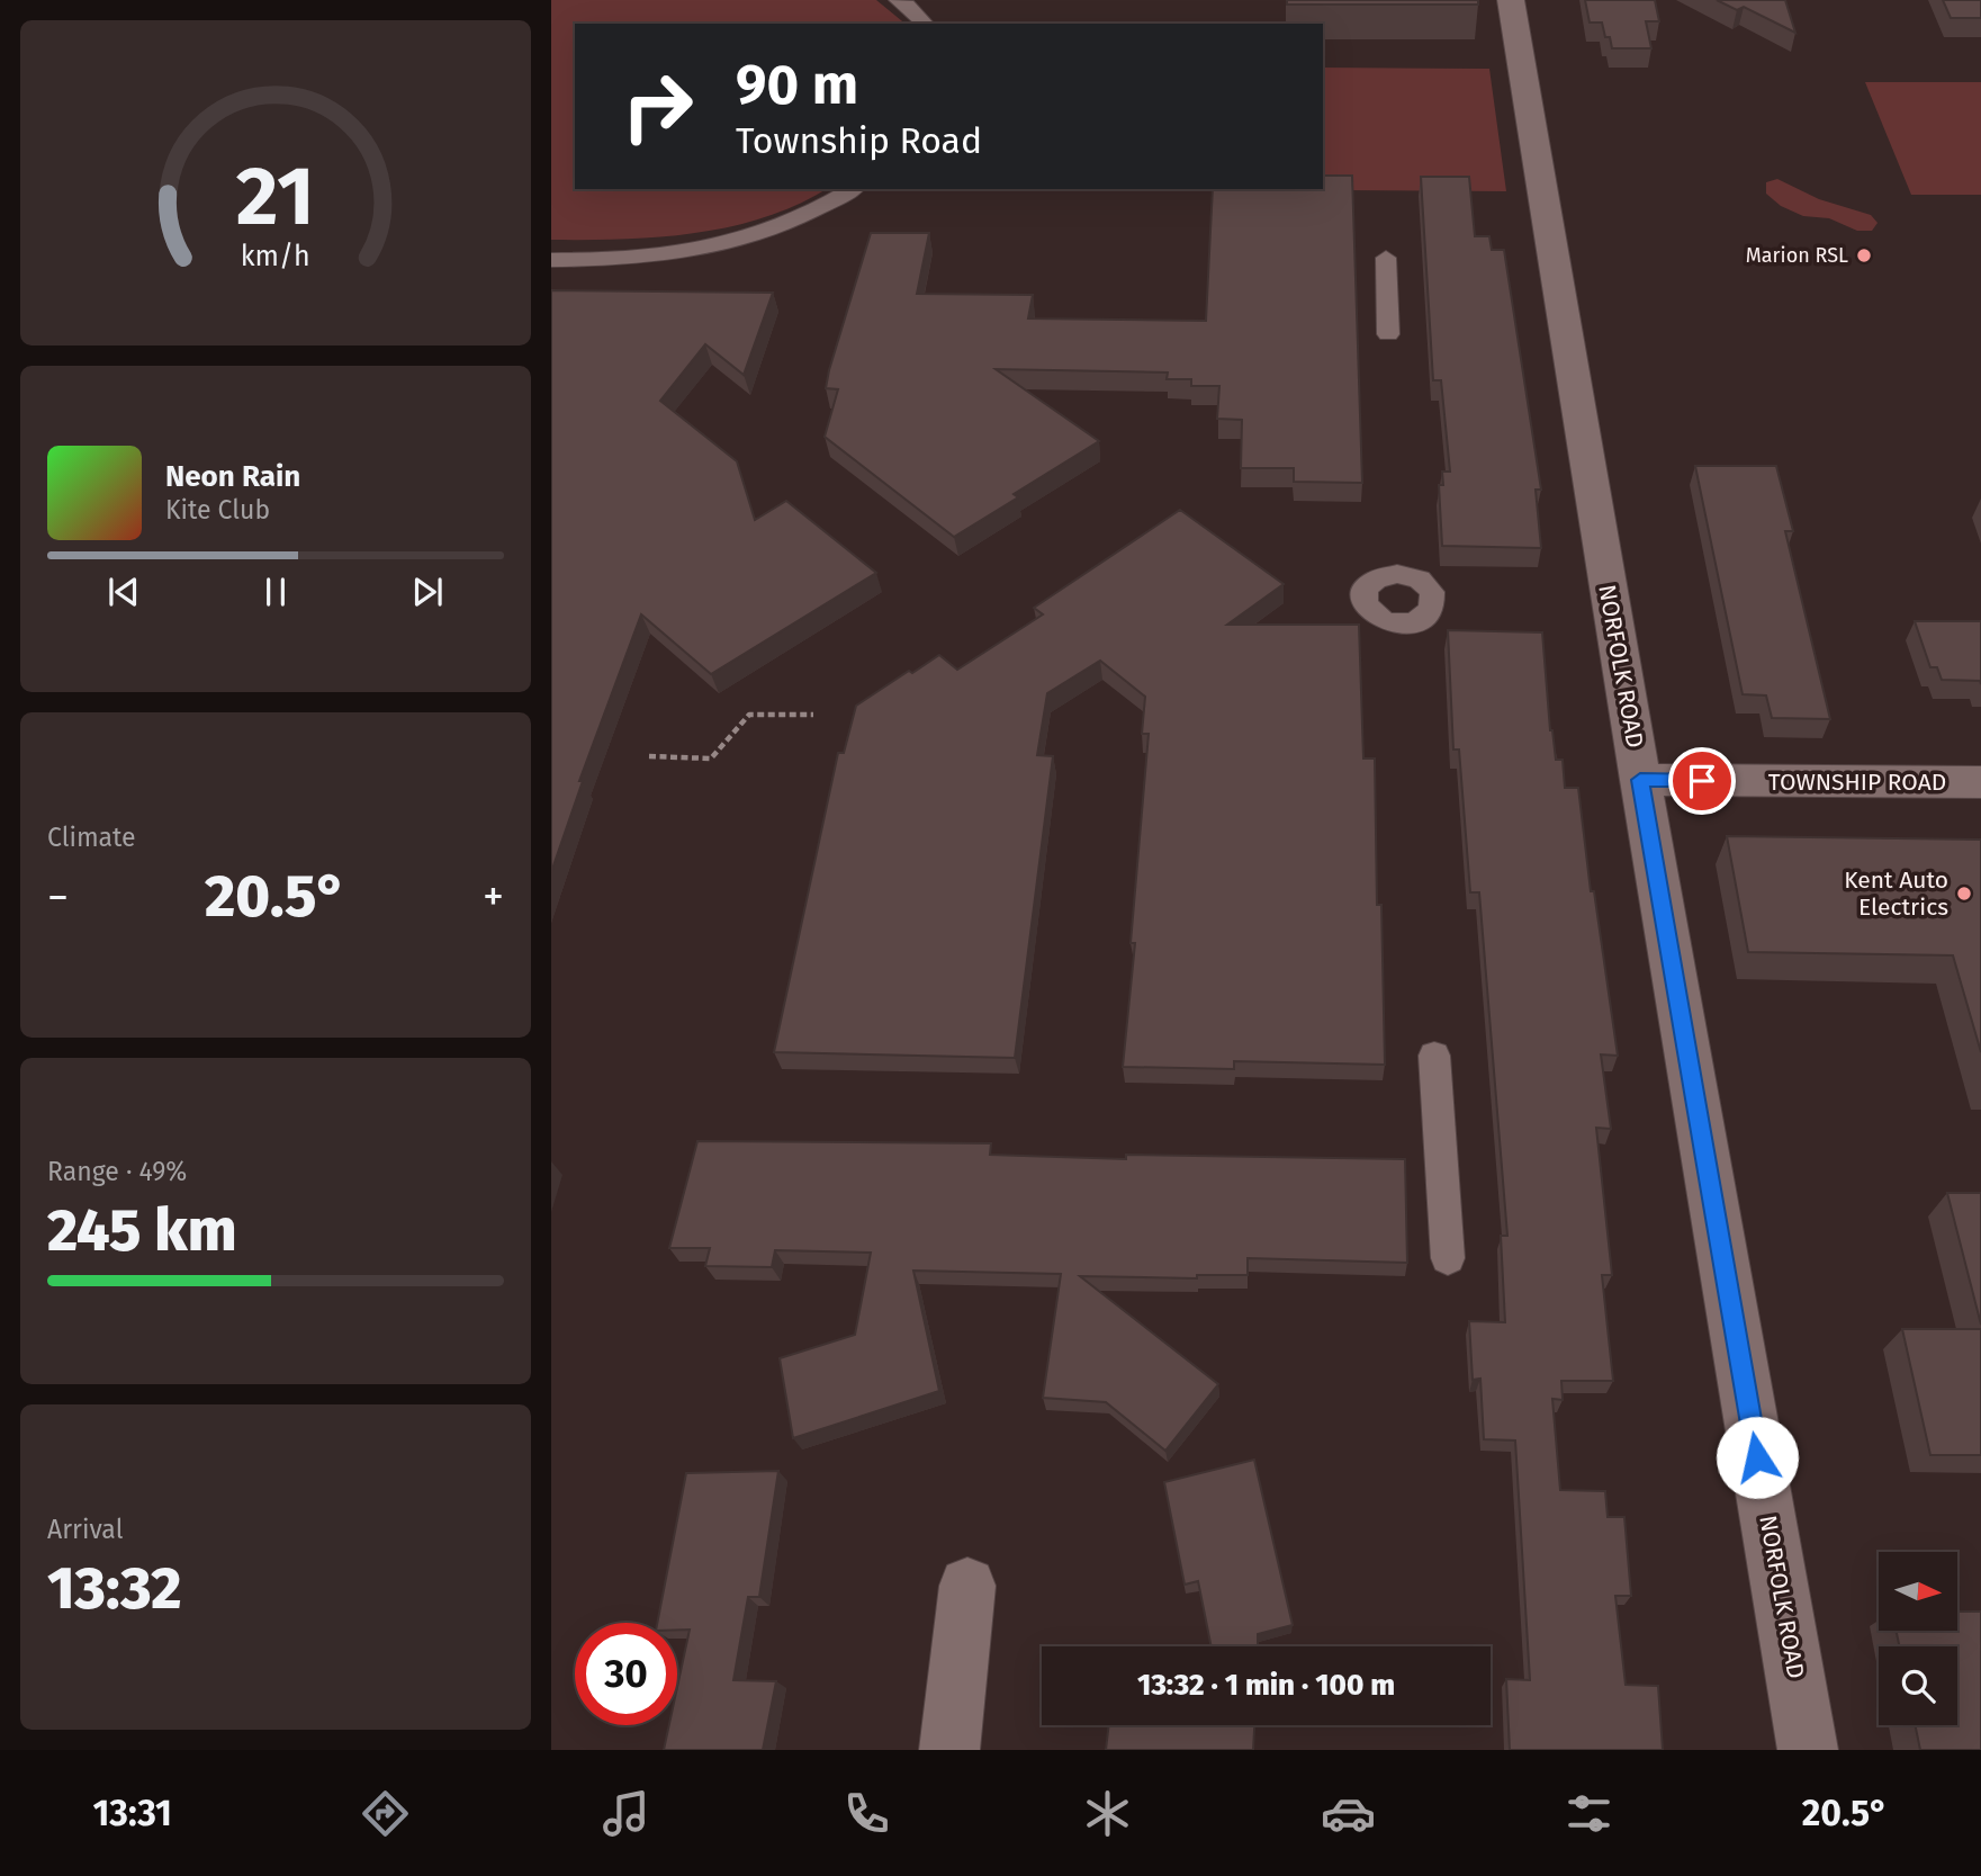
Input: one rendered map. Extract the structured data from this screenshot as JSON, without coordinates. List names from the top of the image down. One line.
{"streets":{"street":["NORFOLK ROAD","TOWNSHIP ROAD"]},"crossings":[["NORFOLK ROAD","TOWNSHIP ROAD"]],"places":["Marion RSL","Kent Auto Electrics"],"north":"right","page":{"turn":["90 m","Township Road"],"song":["Neon Rain","Kite Club"],"tile":["Climate",["Range · 49%","245 km"],["Arrival","13:32"]],"heat":["−","20.5°","+"],"limit":"30","trip":"13:32 · 1 min · 100 m","tabs":["13:31","20.5°"],"gauge":["21","km/h"]}}
